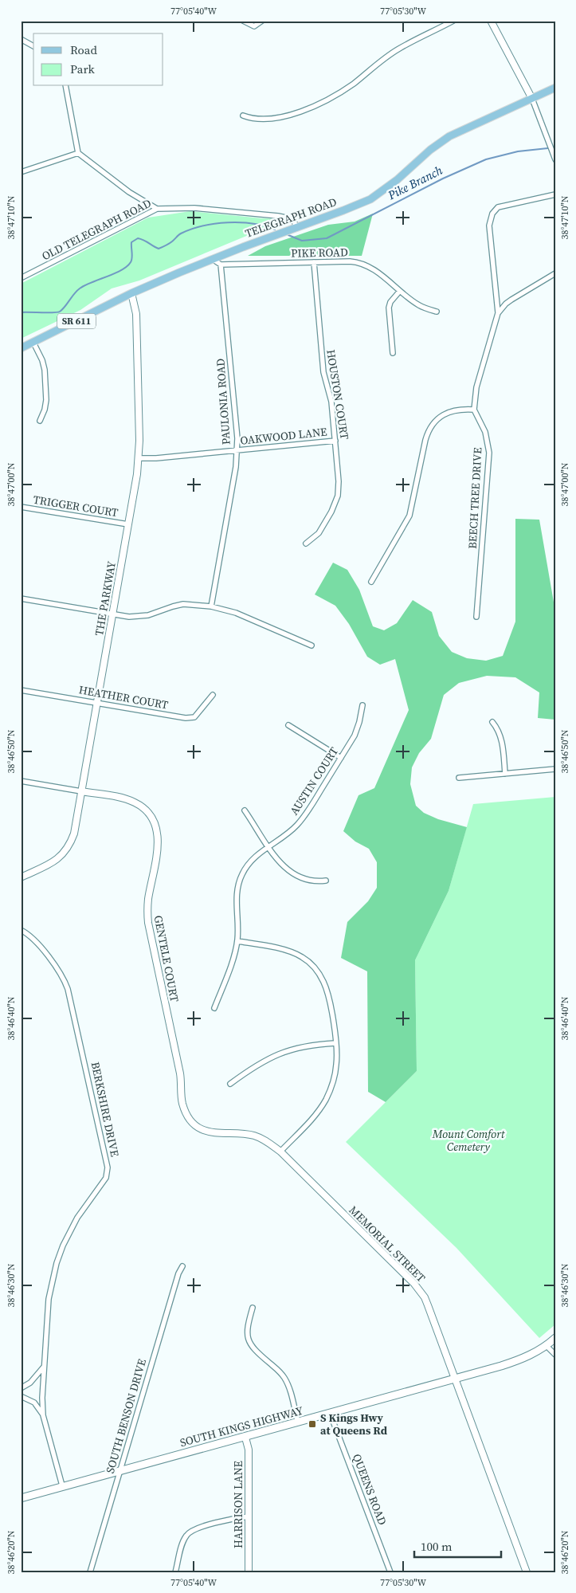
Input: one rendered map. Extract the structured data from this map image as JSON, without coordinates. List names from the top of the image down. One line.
{"streets":{"main road":["TELEGRAPH ROAD","SR 611","SOUTH KINGS HIGHWAY"],"street":["OLD TELEGRAPH ROAD","PIKE ROAD","HOUSTON COURT","PAULONIA ROAD","OAKWOOD LANE","BEECH TREE DRIVE","TRIGGER COURT","THE PARKWAY","HEATHER COURT","AUSTIN COURT","GENTELE COURT","BERKSHIRE DRIVE","MEMORIAL STREET","SOUTH BENSON DRIVE","QUEENS ROAD","HARRISON LANE"]},"crossings":[["TELEGRAPH ROAD","OLD TELEGRAPH ROAD"],["TELEGRAPH ROAD","THE PARKWAY"],["PIKE ROAD","HOUSTON COURT"],["PIKE ROAD","PAULONIA ROAD"],["HOUSTON COURT","OAKWOOD LANE"],["PAULONIA ROAD","OAKWOOD LANE"],["OAKWOOD LANE","THE PARKWAY"],["TRIGGER COURT","THE PARKWAY"],["THE PARKWAY","HEATHER COURT"],["THE PARKWAY","GENTELE COURT"],["GENTELE COURT","MEMORIAL STREET"],["BERKSHIRE DRIVE","SOUTH KINGS HIGHWAY"],["MEMORIAL STREET","SOUTH KINGS HIGHWAY"],["SOUTH BENSON DRIVE","SOUTH KINGS HIGHWAY"],["SOUTH KINGS HIGHWAY","QUEENS ROAD"],["SOUTH KINGS HIGHWAY","HARRISON LANE"]],"water":["Pike Branch"],"parks":["Mount Comfort Cemetery"],"places":{"transit":["S Kings Hwy at Queens Rd"]},"legend":["Road","Park"],"scale_bar":"100 m","coordinates":["77°05'40\"W","77°05'30\"W","38°47'10\"N","38°47'00\"N","38°46'50\"N","38°46'40\"N","38°46'30\"N","38°46'20\"N"]}
